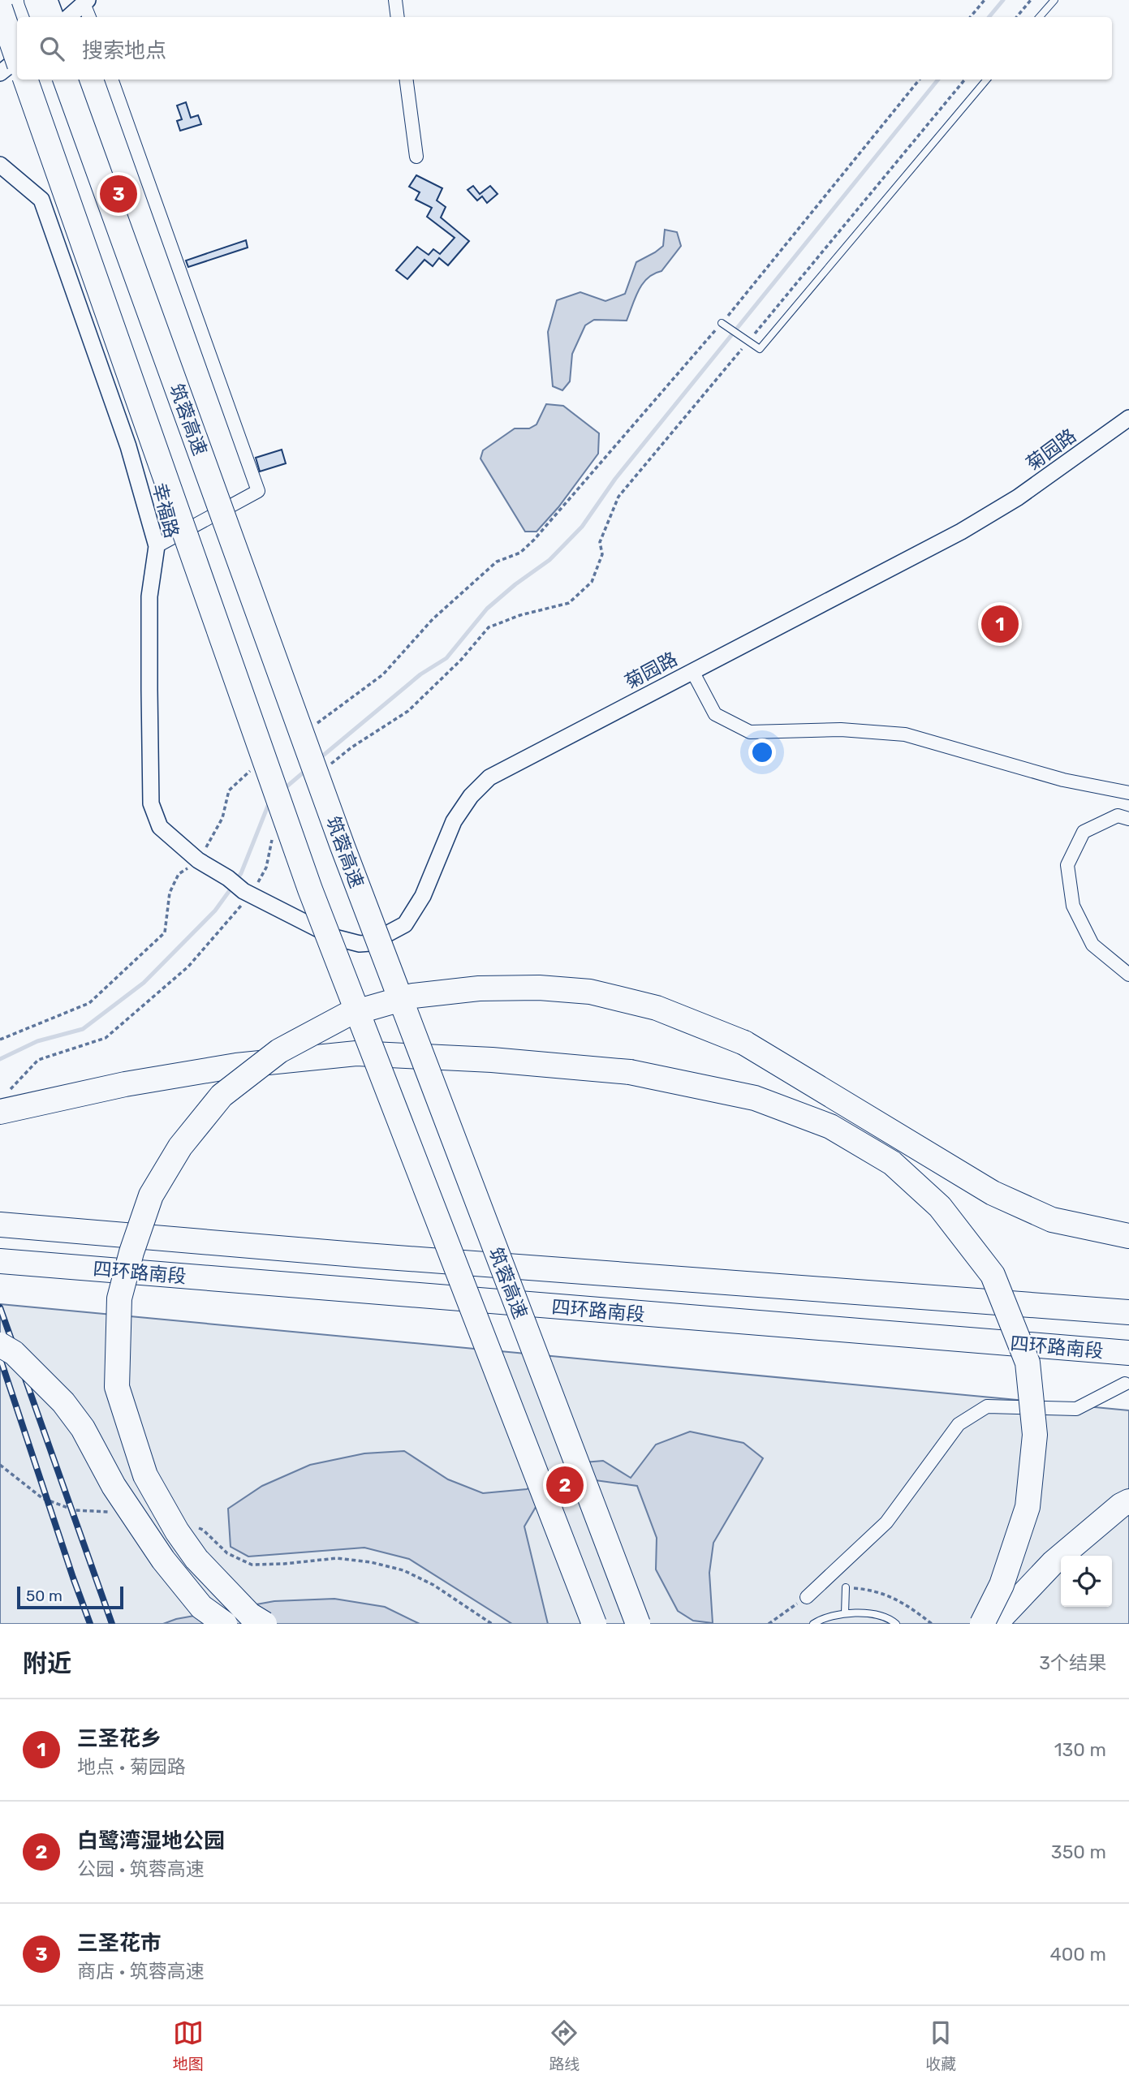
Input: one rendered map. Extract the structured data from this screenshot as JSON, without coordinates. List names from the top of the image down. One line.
{"streets":{"highway":["筑蓉高速","四环路南段"],"street":["菊园路","幸福路"]},"crossings":[["菊园路","幸福路"]],"scale_bar":"50 m","page":{"search":"搜索地点","pins":["3","1","2"],"scale":"50 m","heading":["附近","3个结果"],"list":[{"mark":"1","name":"三圣花乡","note":"地点 · 菊园路","value":"130 m"},{"mark":"2","name":"白鹭湾湿地公园","note":"公园 · 筑蓉高速","value":"350 m"},{"mark":"3","name":"三圣花市","note":"商店 · 筑蓉高速","value":"400 m"}],"nav":["地图","路线","收藏"]}}
